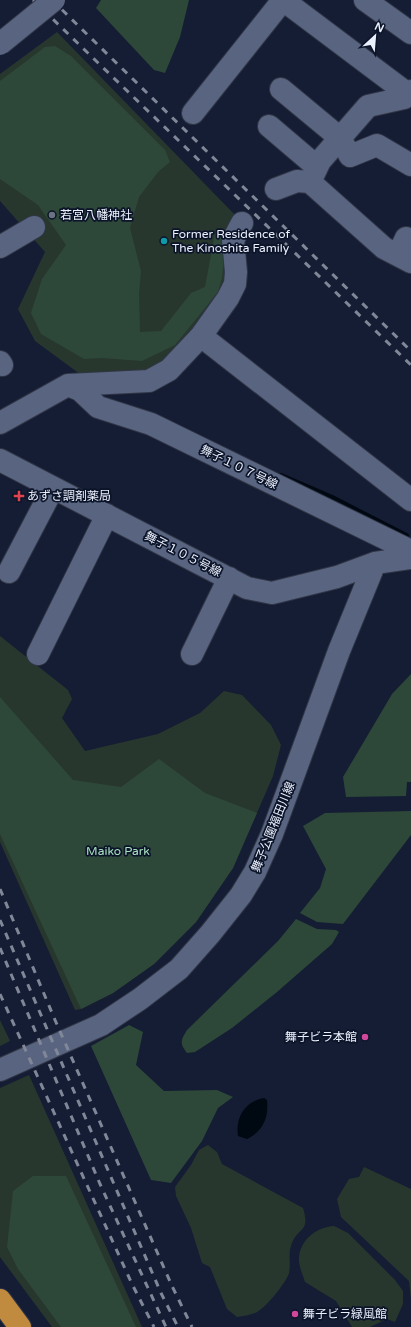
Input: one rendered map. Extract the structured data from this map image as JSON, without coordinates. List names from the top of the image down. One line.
{"streets":{"street":["舞子１０７号線","舞子１０５号線","舞子公園福田川線"]},"crossings":[["舞子１０５号線","舞子公園福田川線"]],"parks":["Maiko Park"],"places":{"other":["若宮八幡神社","Former Residence of The Kinoshita Family","舞子ビラ本館","舞子ビラ緑風館"],"health":["あずさ調剤薬局"]},"north":"top right"}
